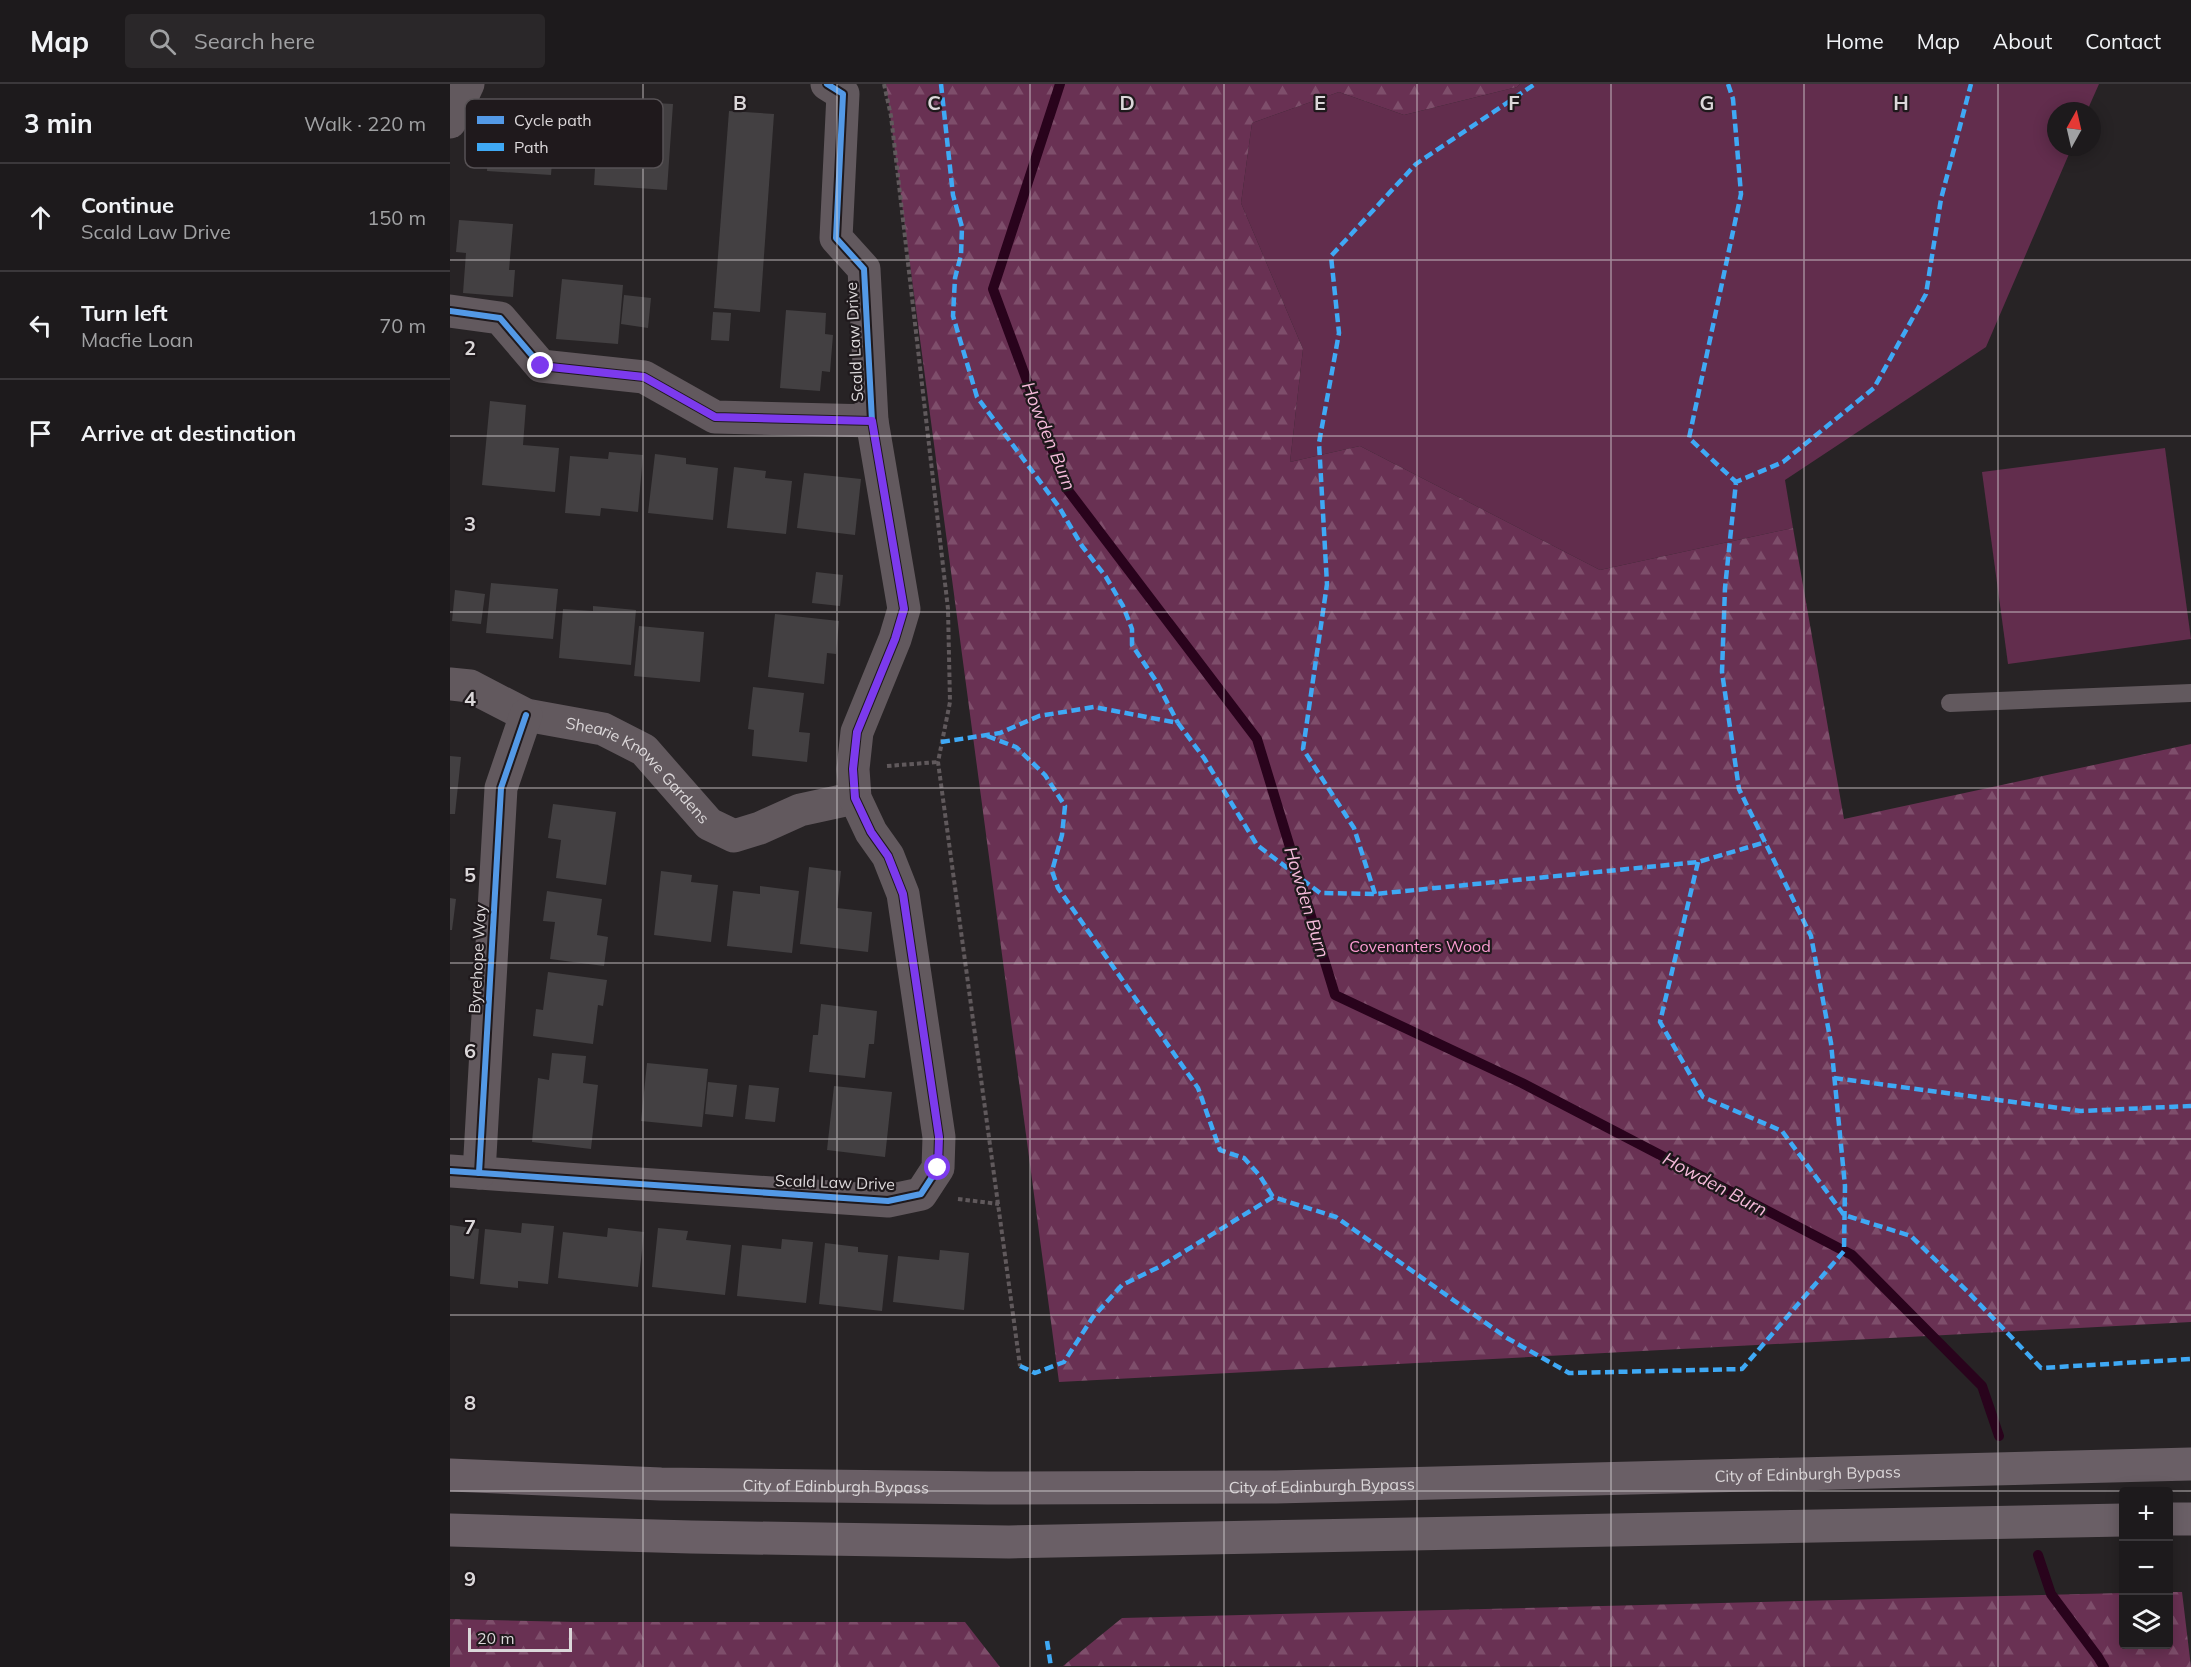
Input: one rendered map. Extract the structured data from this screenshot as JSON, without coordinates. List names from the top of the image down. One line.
{"streets":{"highway":["City of Edinburgh Bypass"],"street":["Scald Law Drive","Shearie Knowe Gardens","Byrehope Way"]},"crossings":[["Scald Law Drive","Shearie Knowe Gardens"],["Scald Law Drive","Byrehope Way"],["Shearie Knowe Gardens","Byrehope Way"]],"water":["Howden Burn"],"parks":["Covenanters Wood"],"legend":["Cycle path","Path"],"scale_bar":"20 m","north":"top","page":{"header":"Map","search":"Search here","nav":["Home","Map","About","Contact"],"heading":["3 min","Walk · 220 m"],"list":[["Continue","Scald Law Drive","150 m"],["Turn left","Macfie Loan","70 m"],"Arrive at destination"],"map_buttons":["+","−"],"scale":"20 m"},"grid":{"columns":["B","C","D","E","F","G","H"],"rows":["2","3","4","5","6","7","8","9"]}}
